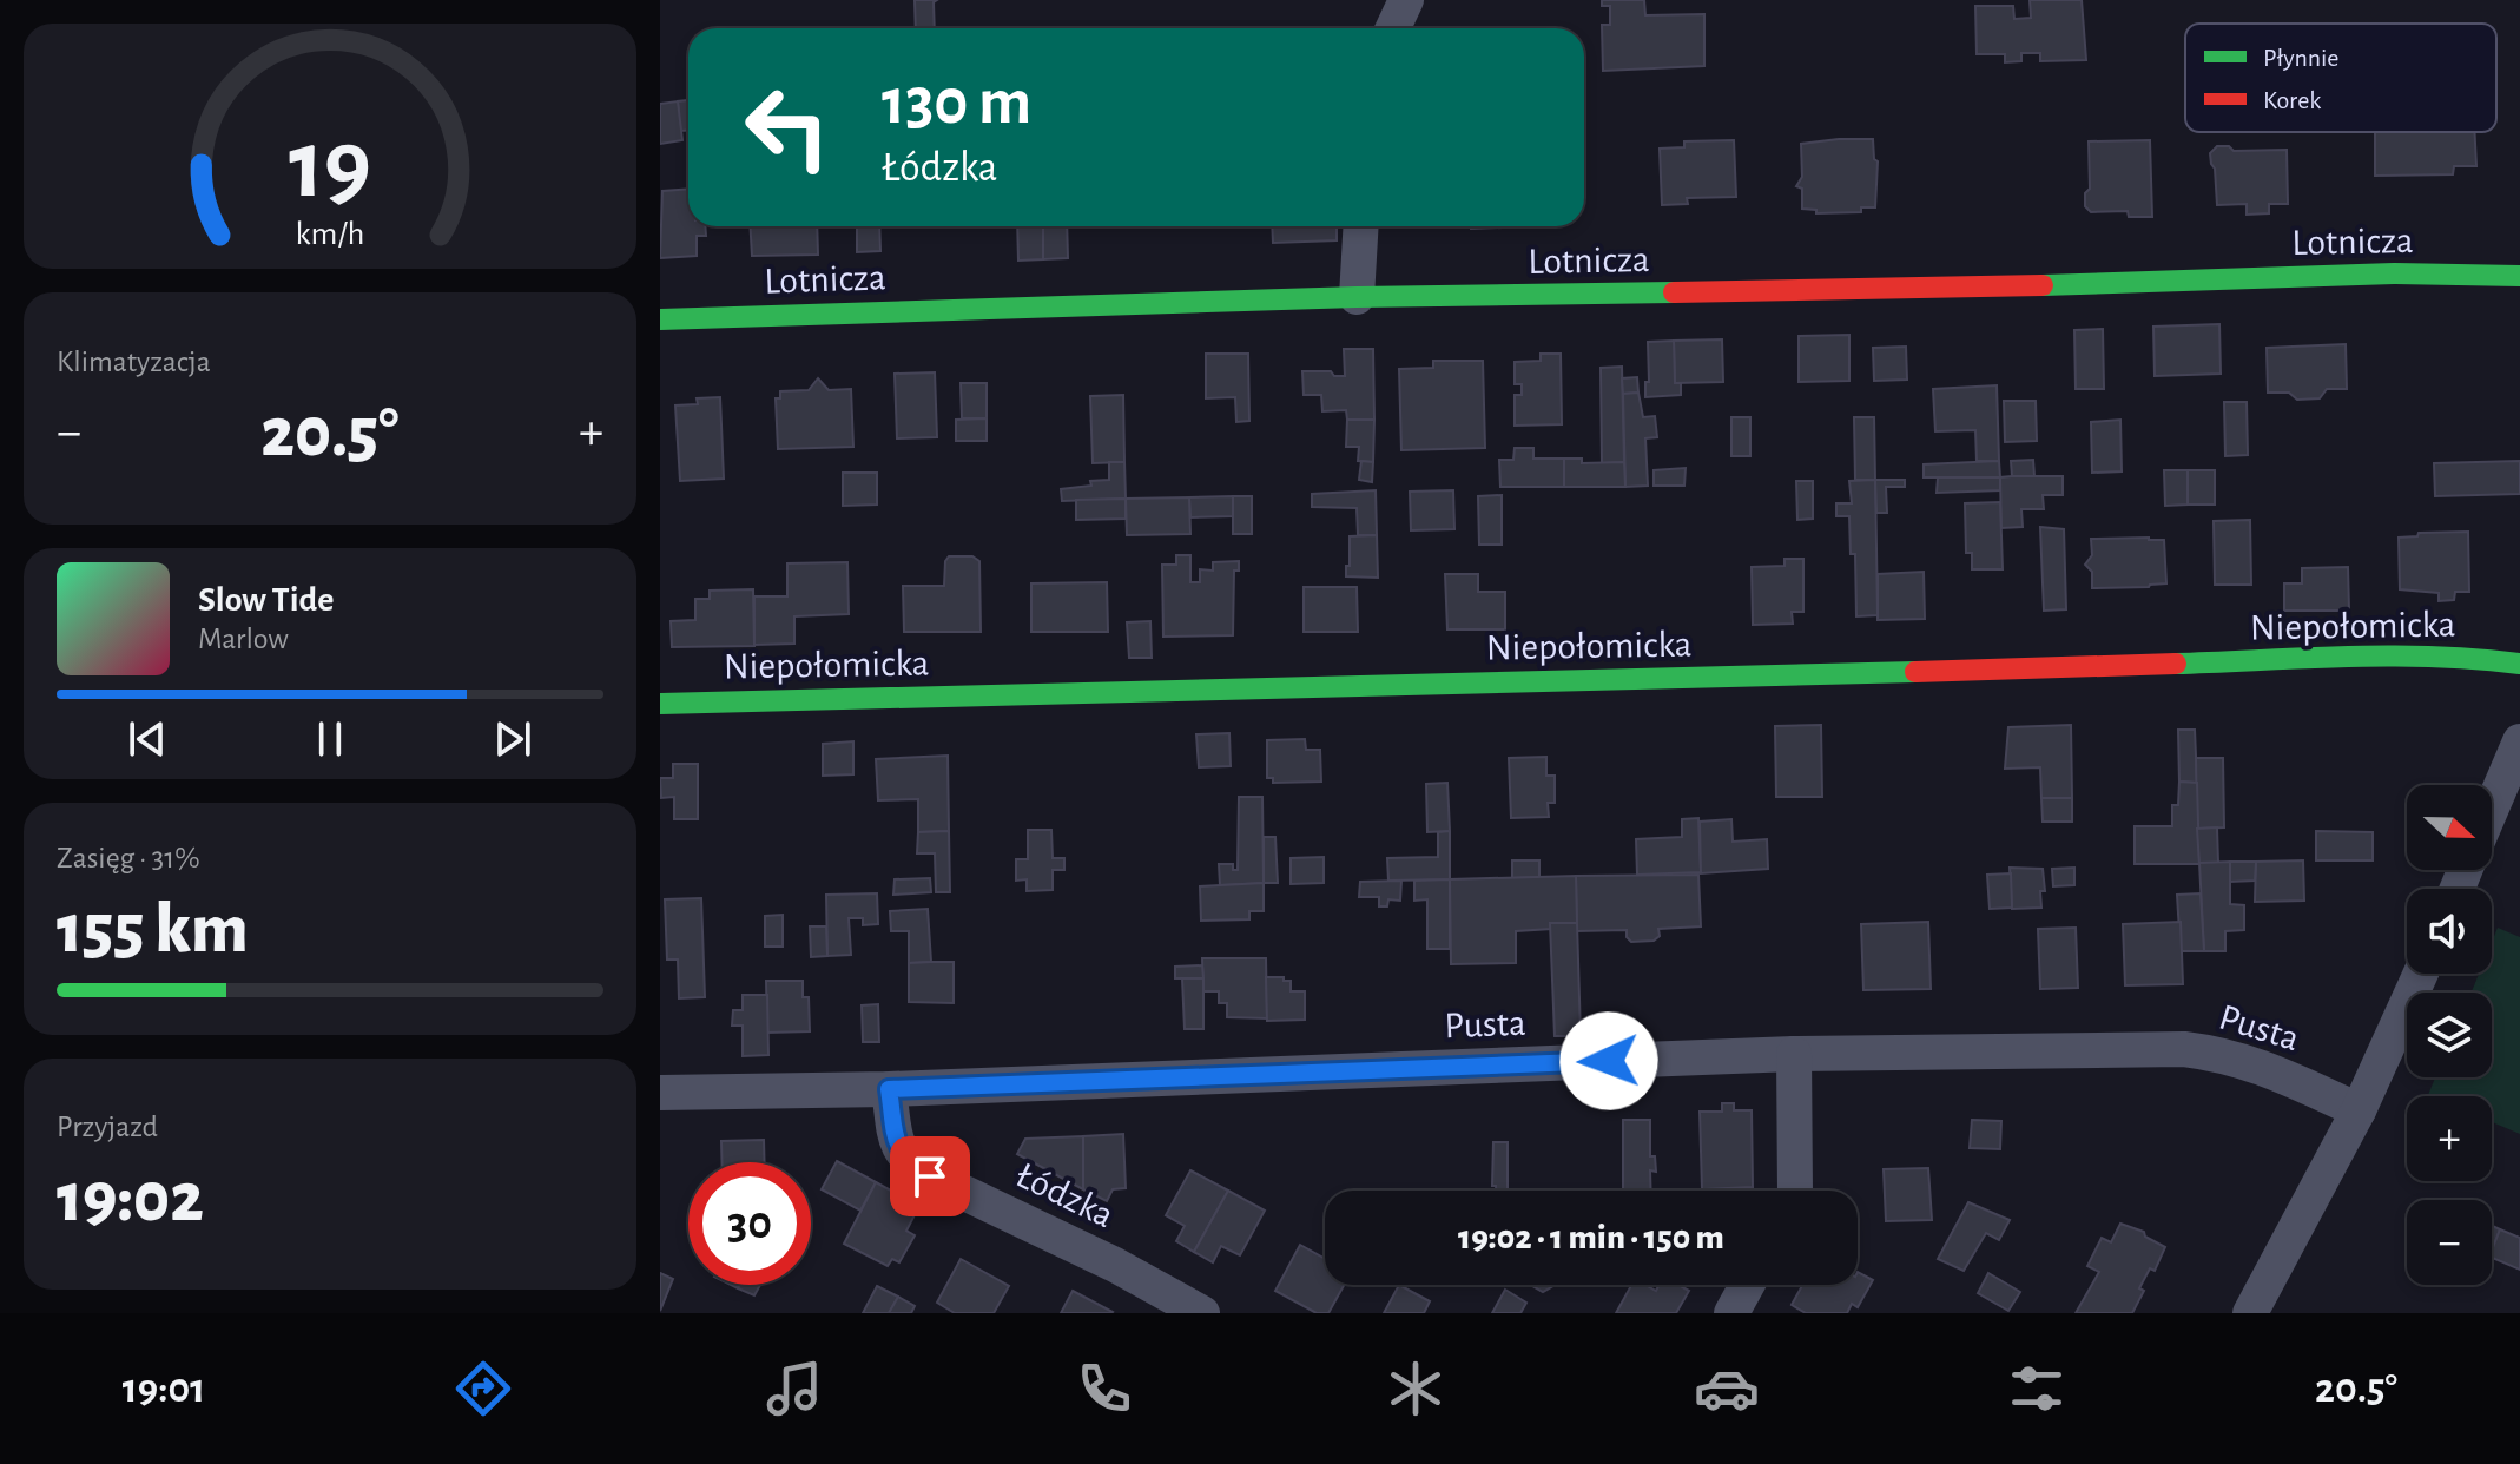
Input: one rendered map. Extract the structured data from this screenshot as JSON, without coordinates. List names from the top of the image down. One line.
{"streets":{"street":["Lotnicza","Niepołomicka","Pusta","Łódzka"]},"crossings":[["Pusta","Łódzka"]],"legend":["Płynnie","Korek"],"north":"right","page":{"turn":["130 m","Łódzka"],"tile":["Klimatyzacja",["Zasięg · 31%","155 km"],["Przyjazd","19:02"]],"heat":["−","20.5°","+"],"song":["Slow Tide","Marlow"],"map_buttons":["+","−"],"limit":"30","trip":"19:02 · 1 min · 150 m","tabs":["19:01","20.5°"],"gauge":["19","km/h"]}}
